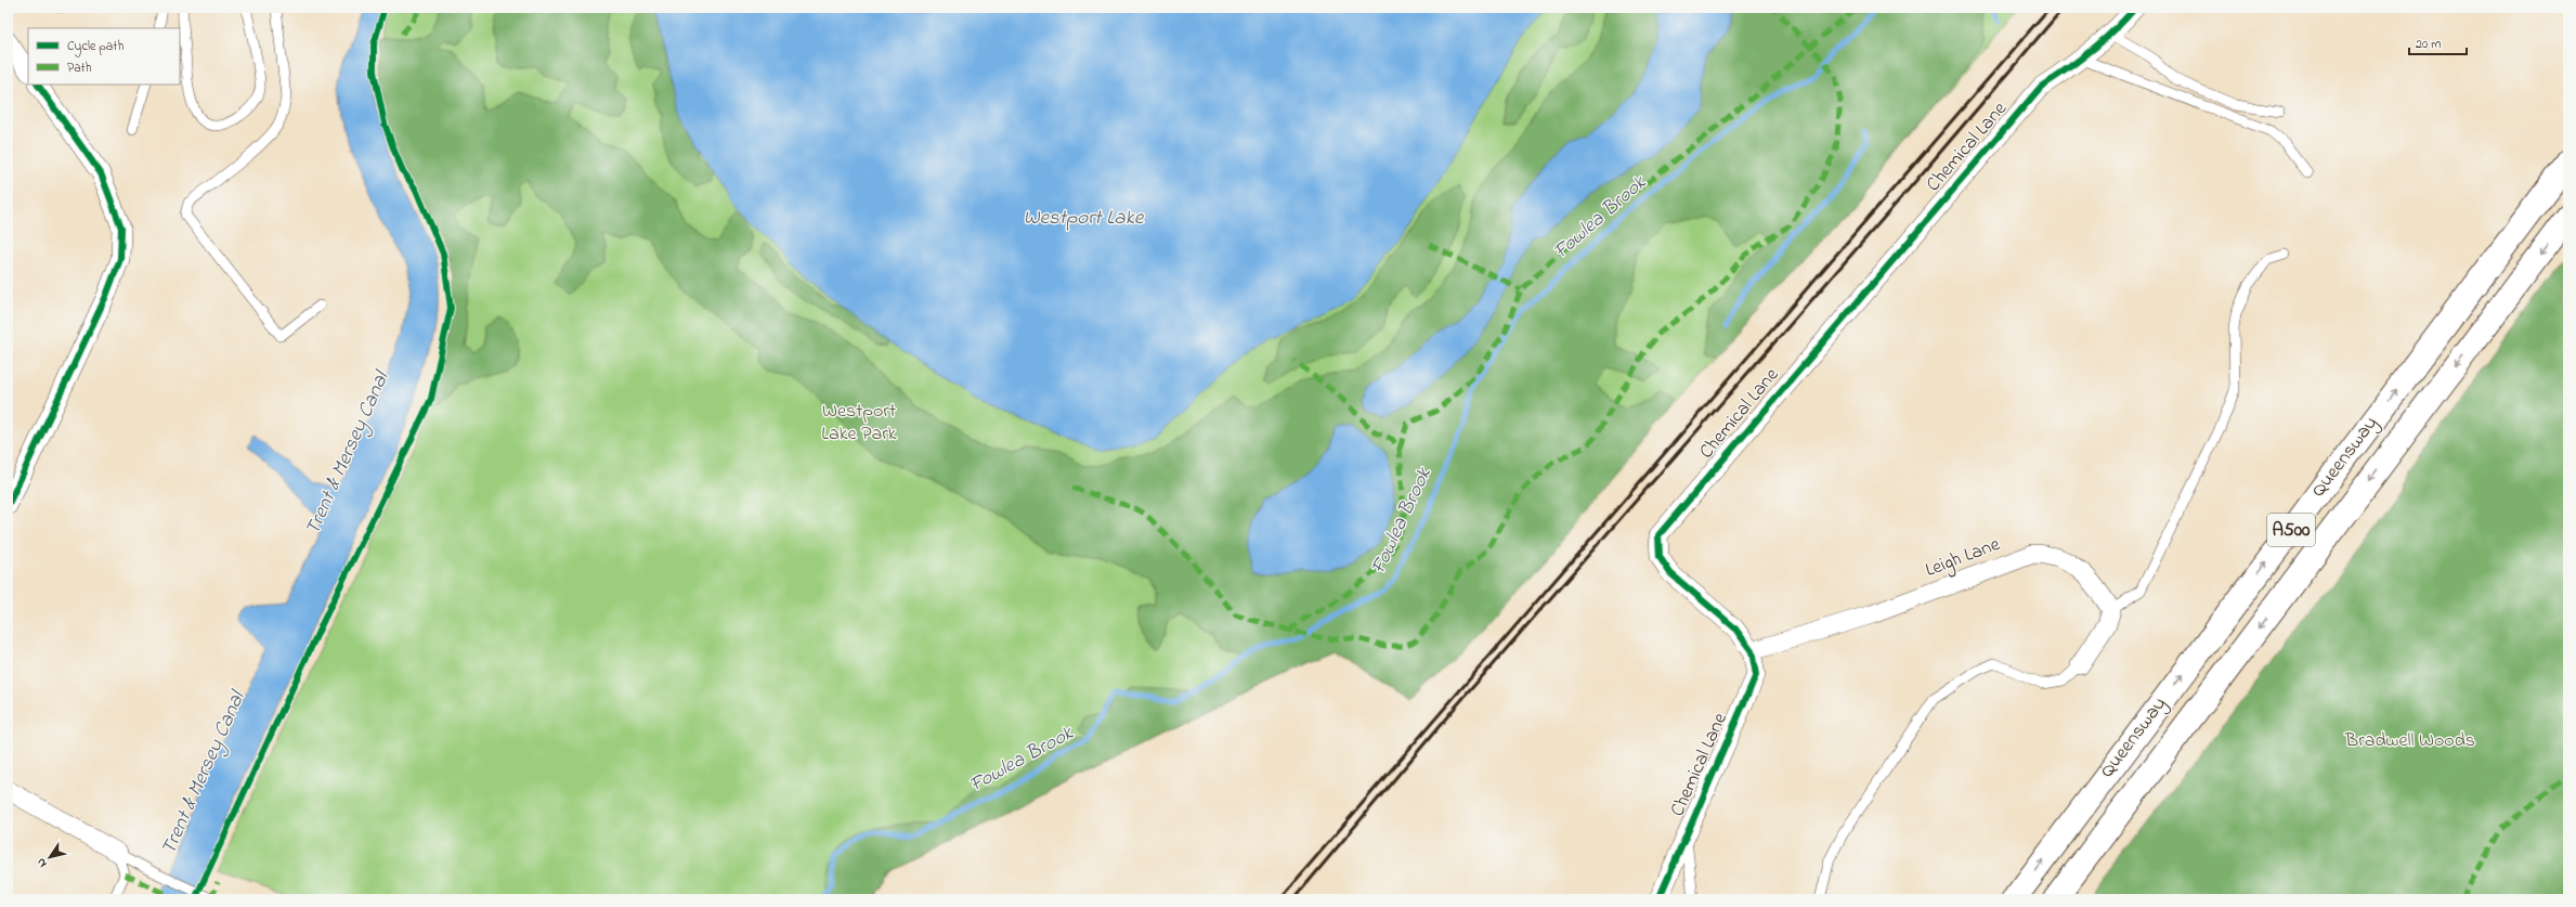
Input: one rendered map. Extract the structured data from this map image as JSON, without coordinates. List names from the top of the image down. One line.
{"streets":{"highway":["Queensway","A500"],"street":["Chemical Lane","Leigh Lane"]},"crossings":[["Chemical Lane","Leigh Lane"]],"water":["Westport Lake","Fowlea Brook","Trent & Mersey Canal"],"parks":["Westport Lake Park","Bradwell Woods"],"legend":["Cycle path","Path"],"scale_bar":"20 m","north":"bottom left"}
